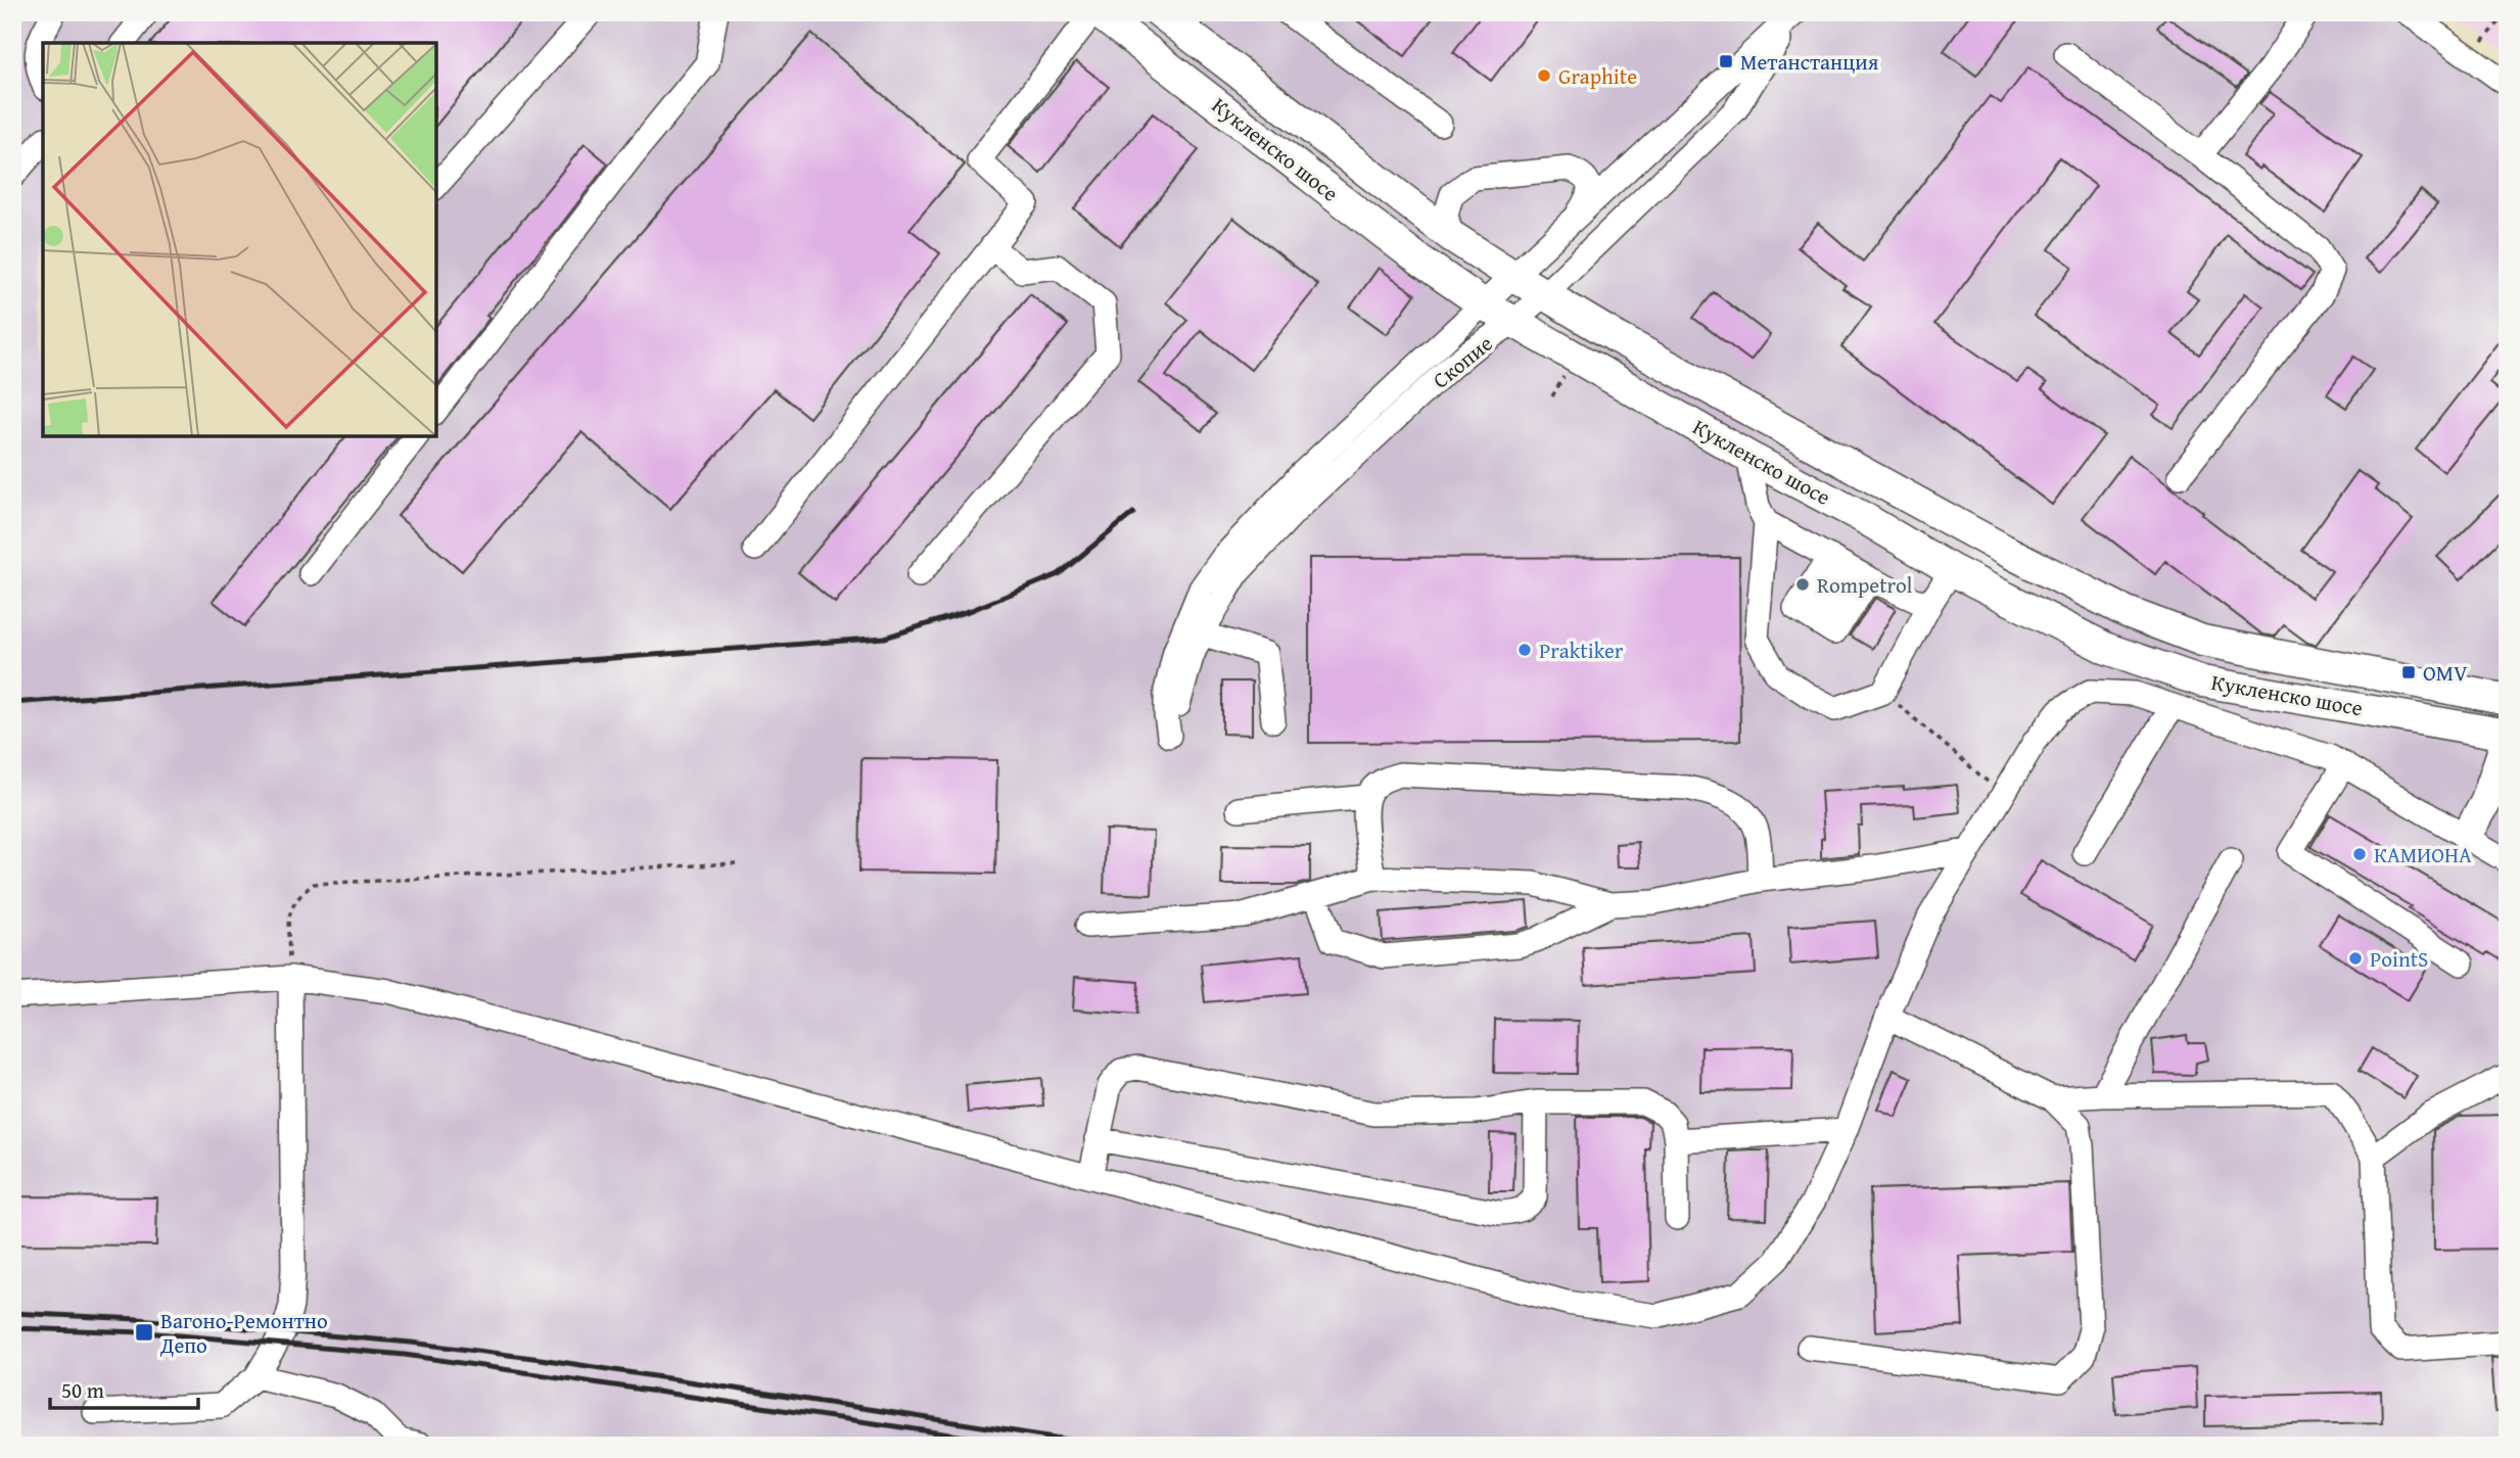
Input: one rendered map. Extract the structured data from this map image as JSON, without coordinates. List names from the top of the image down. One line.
{"streets":{"main road":["Кукленско шосе"],"street":["Скопие"]},"crossings":[["Кукленско шосе","Скопие"]],"places":{"transit":["Метанстанция","OMV","Вагоно-Ремонтно Депо"],"other":["Graphite","Rompetrol","Praktiker","КАМИОНА","PointS"]},"scale_bar":"50 m"}
